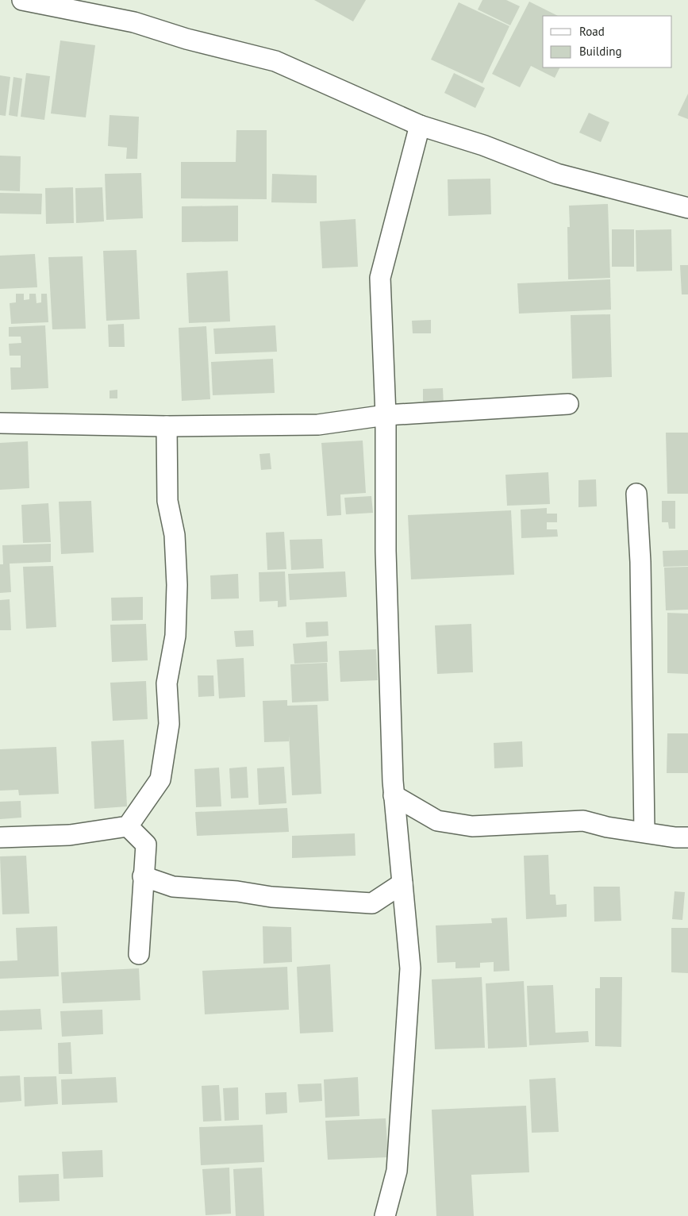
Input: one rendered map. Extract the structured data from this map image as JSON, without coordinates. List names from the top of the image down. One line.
{"legend":["Road","Building"]}
